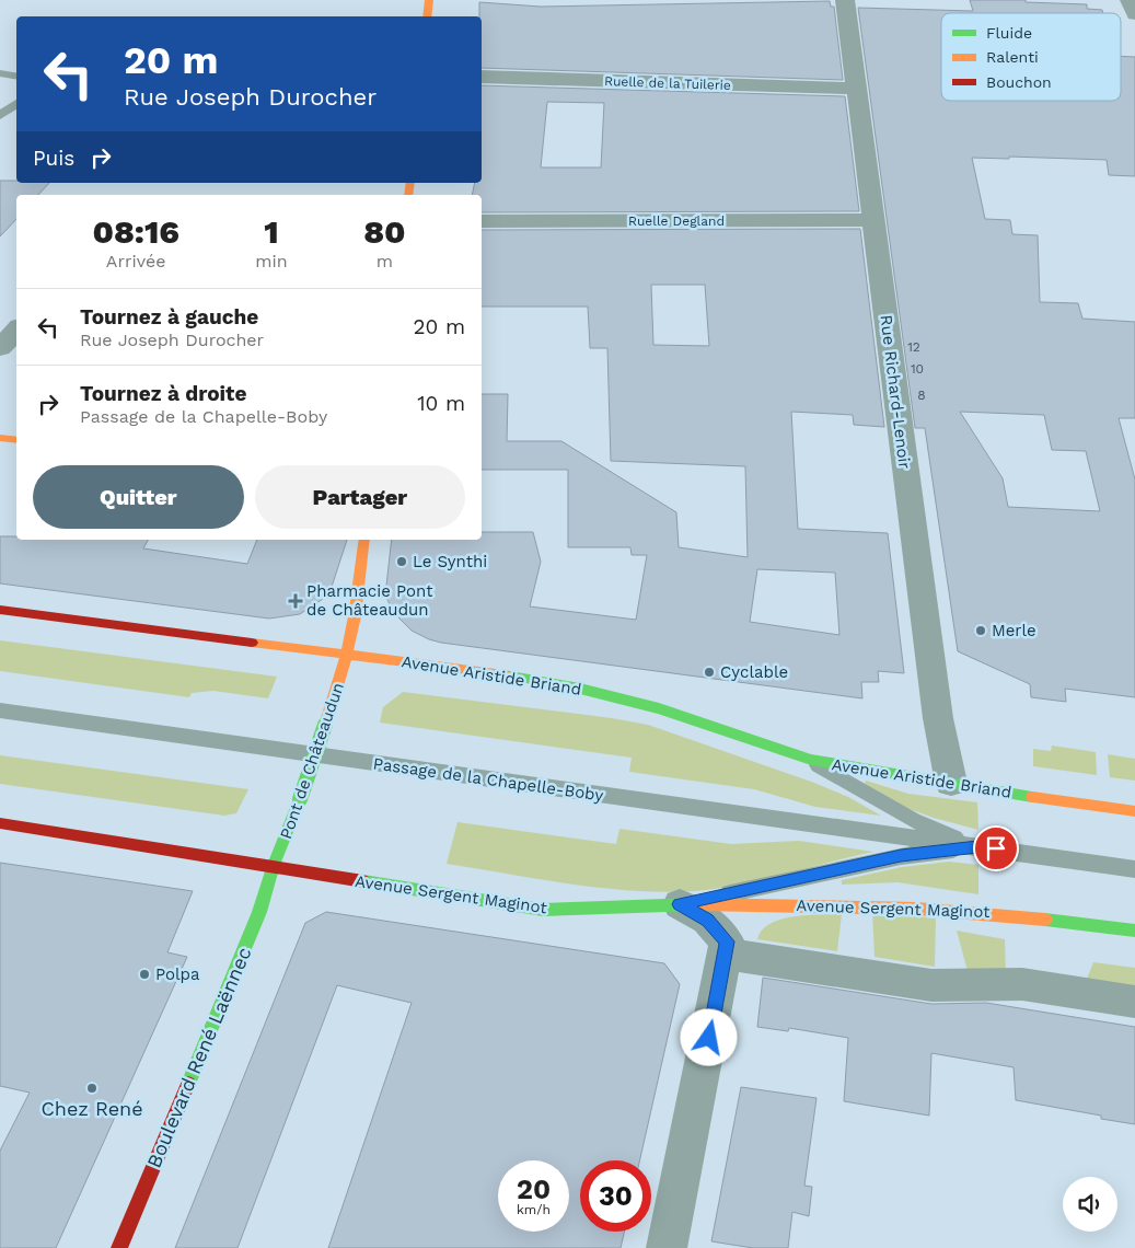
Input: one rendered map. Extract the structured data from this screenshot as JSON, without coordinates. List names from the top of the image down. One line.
{"streets":{"main road":["Avenue Aristide Briand","Pont de Châteaudun","Avenue Sergent Maginot","Boulevard René Laënnec"],"street":["Ruelle de la Tuilerie","Ruelle Degland","Rue Richard-Lenoir"],"lane":["Passage de la Chapelle-Boby"]},"crossings":[["Ruelle de la Tuilerie","Rue Richard-Lenoir"],["Ruelle Degland","Rue Richard-Lenoir"],["Rue Richard-Lenoir","Avenue Aristide Briand"],["Avenue Aristide Briand","Pont de Châteaudun"],["Avenue Aristide Briand","Passage de la Chapelle-Boby"],["Pont de Châteaudun","Avenue Sergent Maginot"],["Pont de Châteaudun","Boulevard René Laënnec"],["Passage de la Chapelle-Boby","Avenue Sergent Maginot"],["Avenue Sergent Maginot","Boulevard René Laënnec"]],"places":{"other":["Le Synthi","Merle","Cyclable","Polpa","Chez René"],"health":["Pharmacie Pont de Châteaudun"]},"house_numbers":["12","10","8"],"legend":["Fluide","Ralenti","Bouchon"],"page":{"turn":["20 m","Rue Joseph Durocher"],"then":"Puis","eta":["08:16","Arrivée","1","min","80","m"],"list":[{"name":"Tournez à gauche","note":"Rue Joseph Durocher","value":"20 m"},{"name":"Tournez à droite","note":"Passage de la Chapelle-Boby","value":"10 m"}],"buttons":["Quitter","Partager"],"speed":"20 km/h","limit":"30"}}
